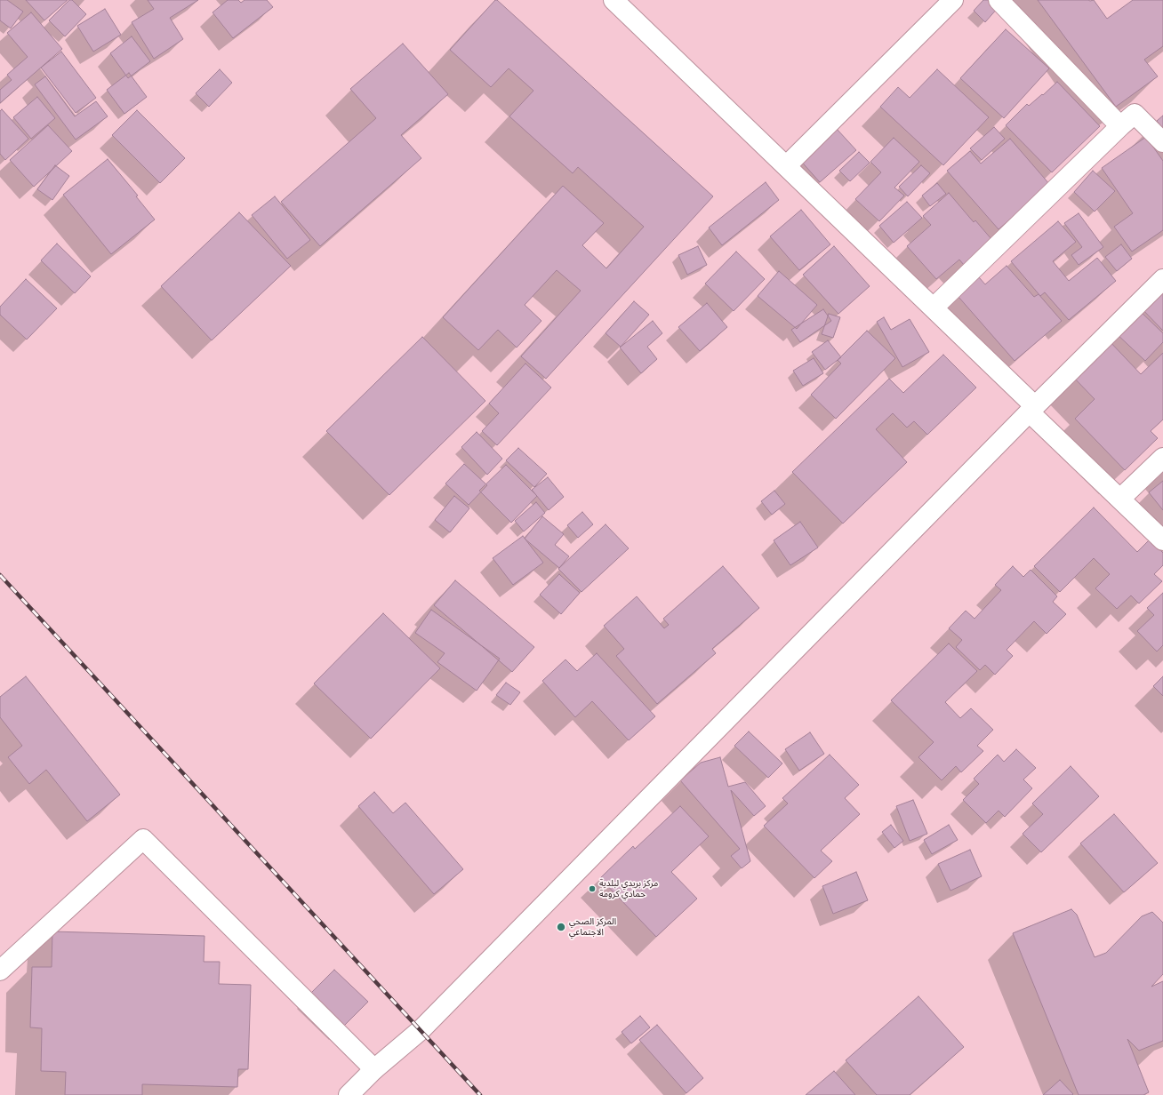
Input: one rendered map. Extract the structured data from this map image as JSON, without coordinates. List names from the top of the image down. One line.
{"places":["مركز بريدي لبلدية حمادي كرومة","المركز الصحي الاجتماعي"]}
